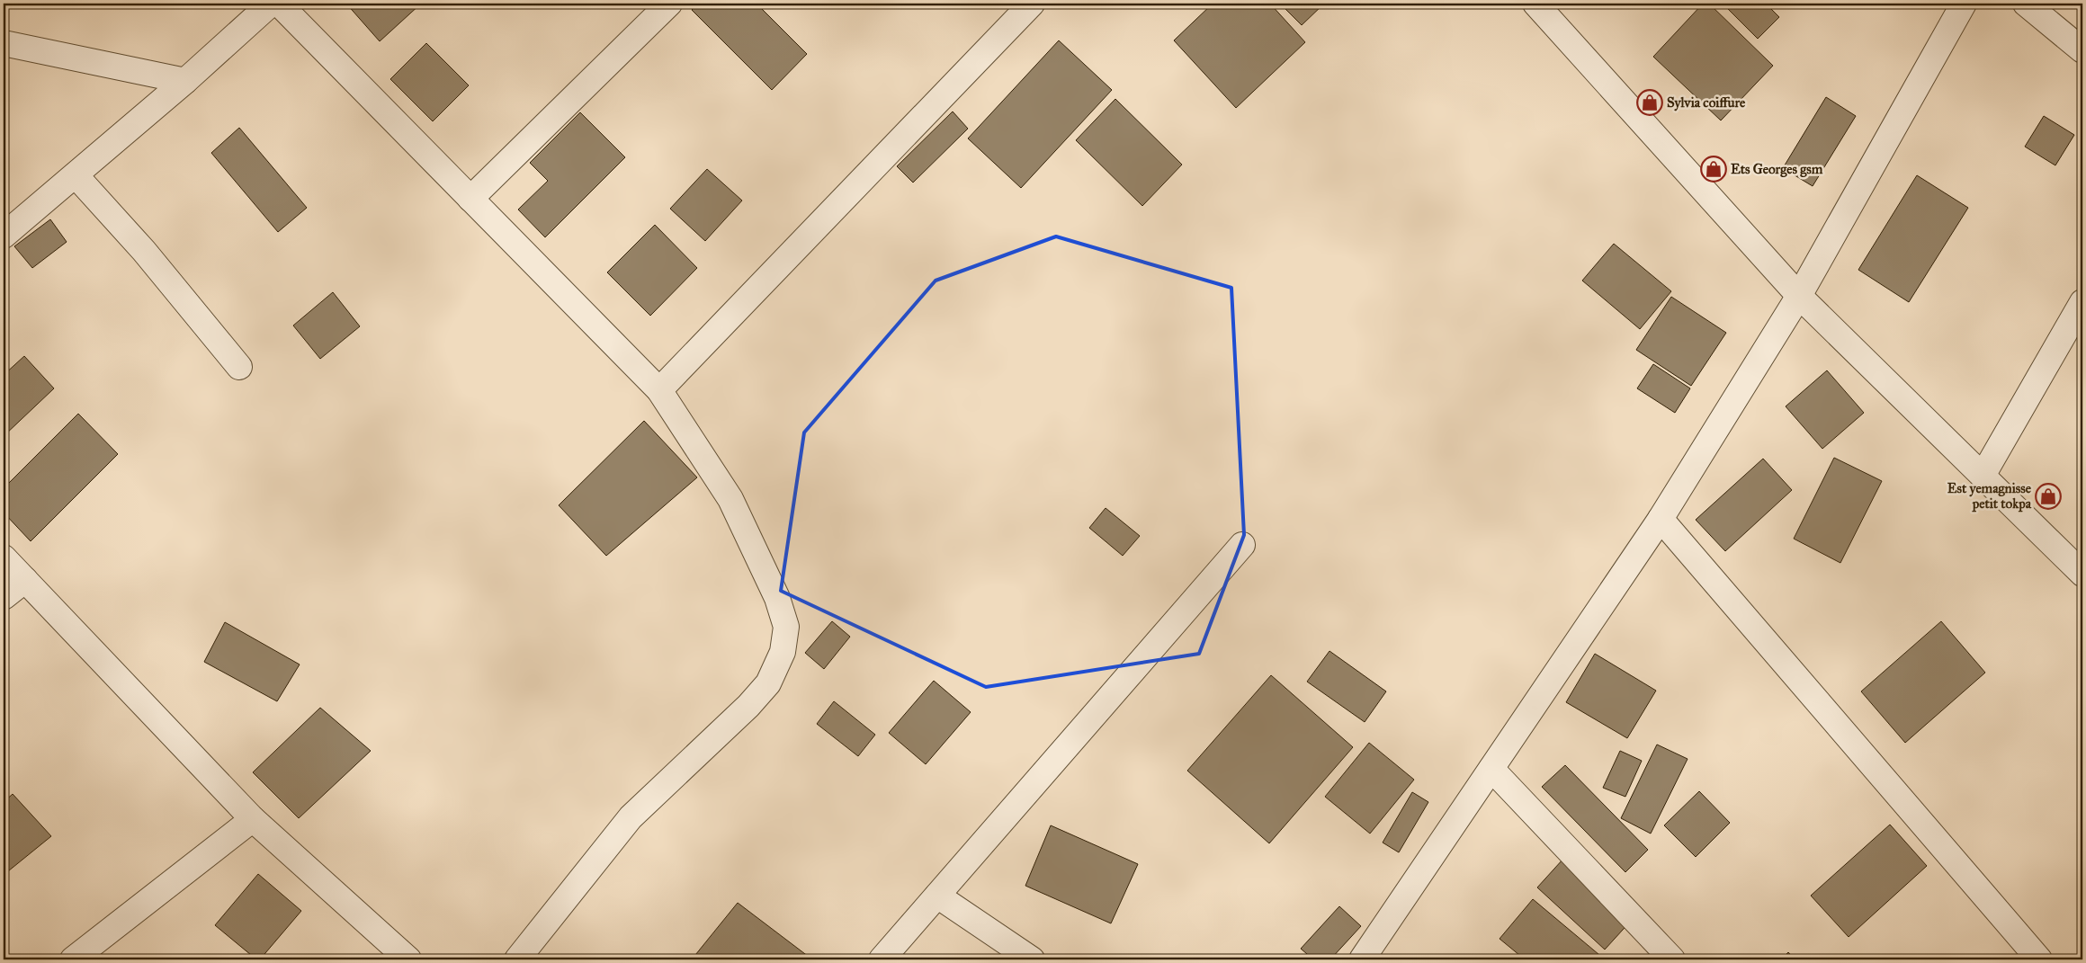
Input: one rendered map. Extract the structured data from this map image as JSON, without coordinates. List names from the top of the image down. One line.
{"places":{"shop":["Sylvia coiffure","Ets Georges gsm","Est yemagnisse petit tokpa"]}}
